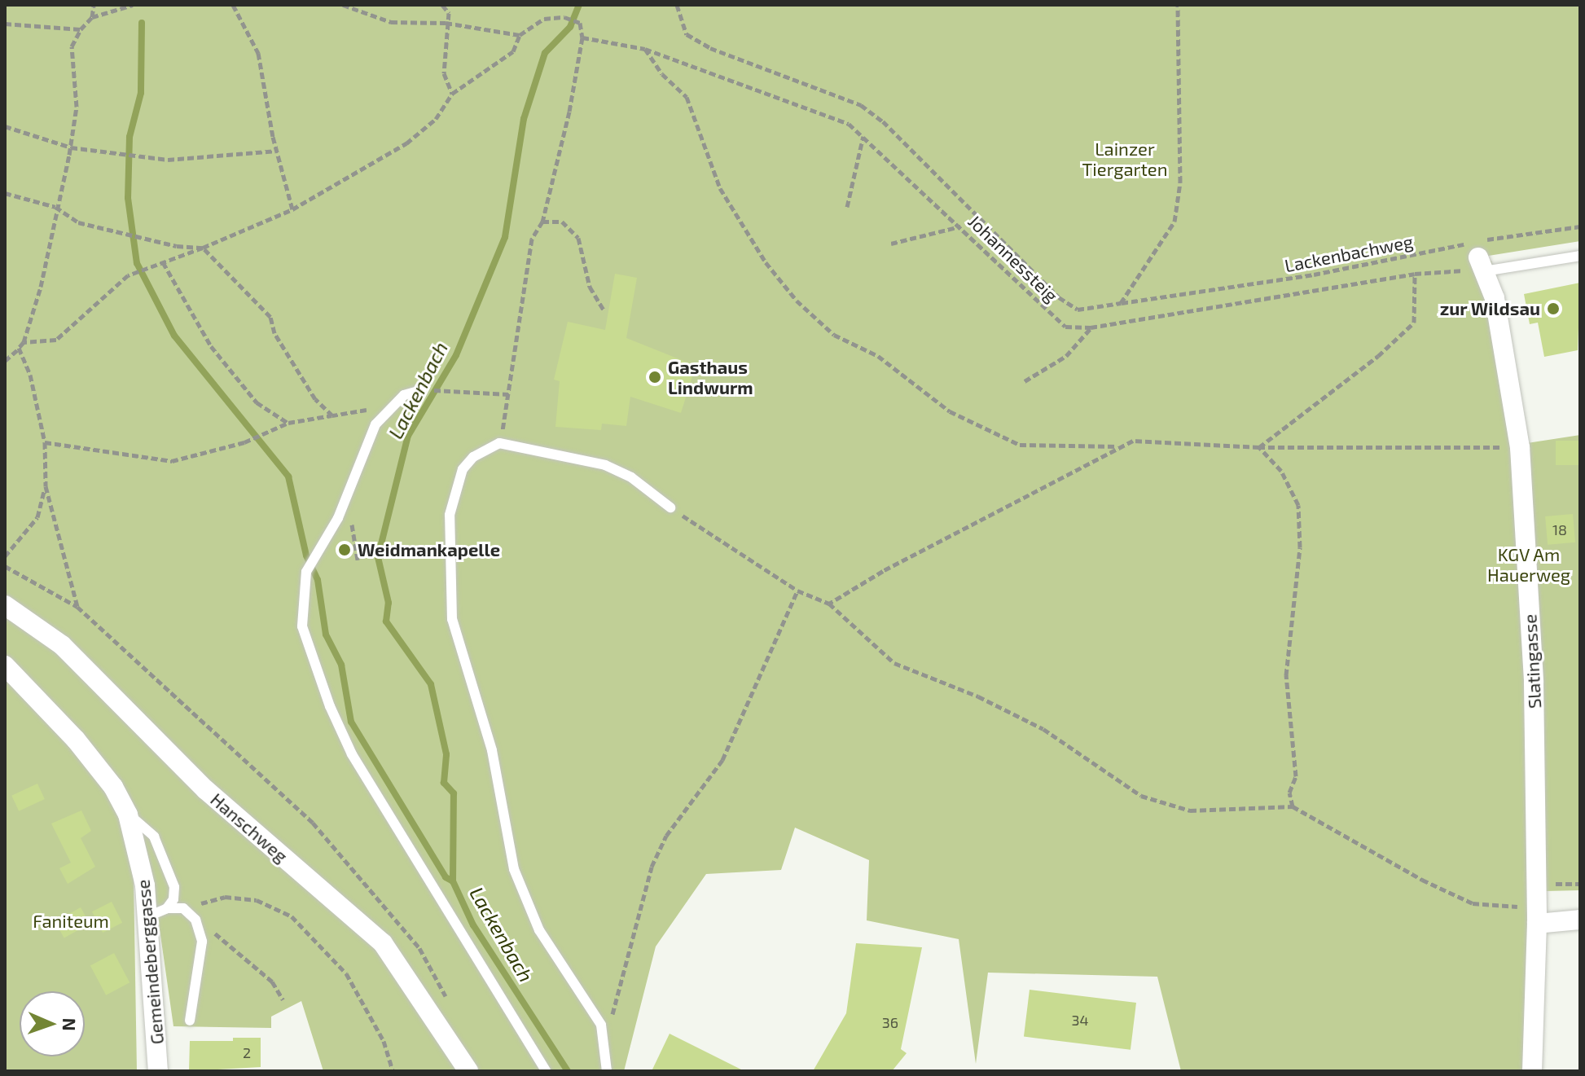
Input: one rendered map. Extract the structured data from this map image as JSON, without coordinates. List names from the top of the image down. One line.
{"streets":{"street":["Slatingasse","Hanschweg","Gemeindeberggasse"],"path":["Lackenbachweg","Johannessteig"]},"crossings":[["Lackenbachweg","Johannessteig"],["Lackenbachweg","Slatingasse"],["Johannessteig","Slatingasse"]],"water":["Lackenbach"],"parks":["Lainzer Tiergarten","KGV Am Hauerweg","Faniteum"],"places":["zur Wildsau","Gasthaus Lindwurm","Weidmankapelle"],"house_numbers":["18","34","36","2"],"north":"right"}
